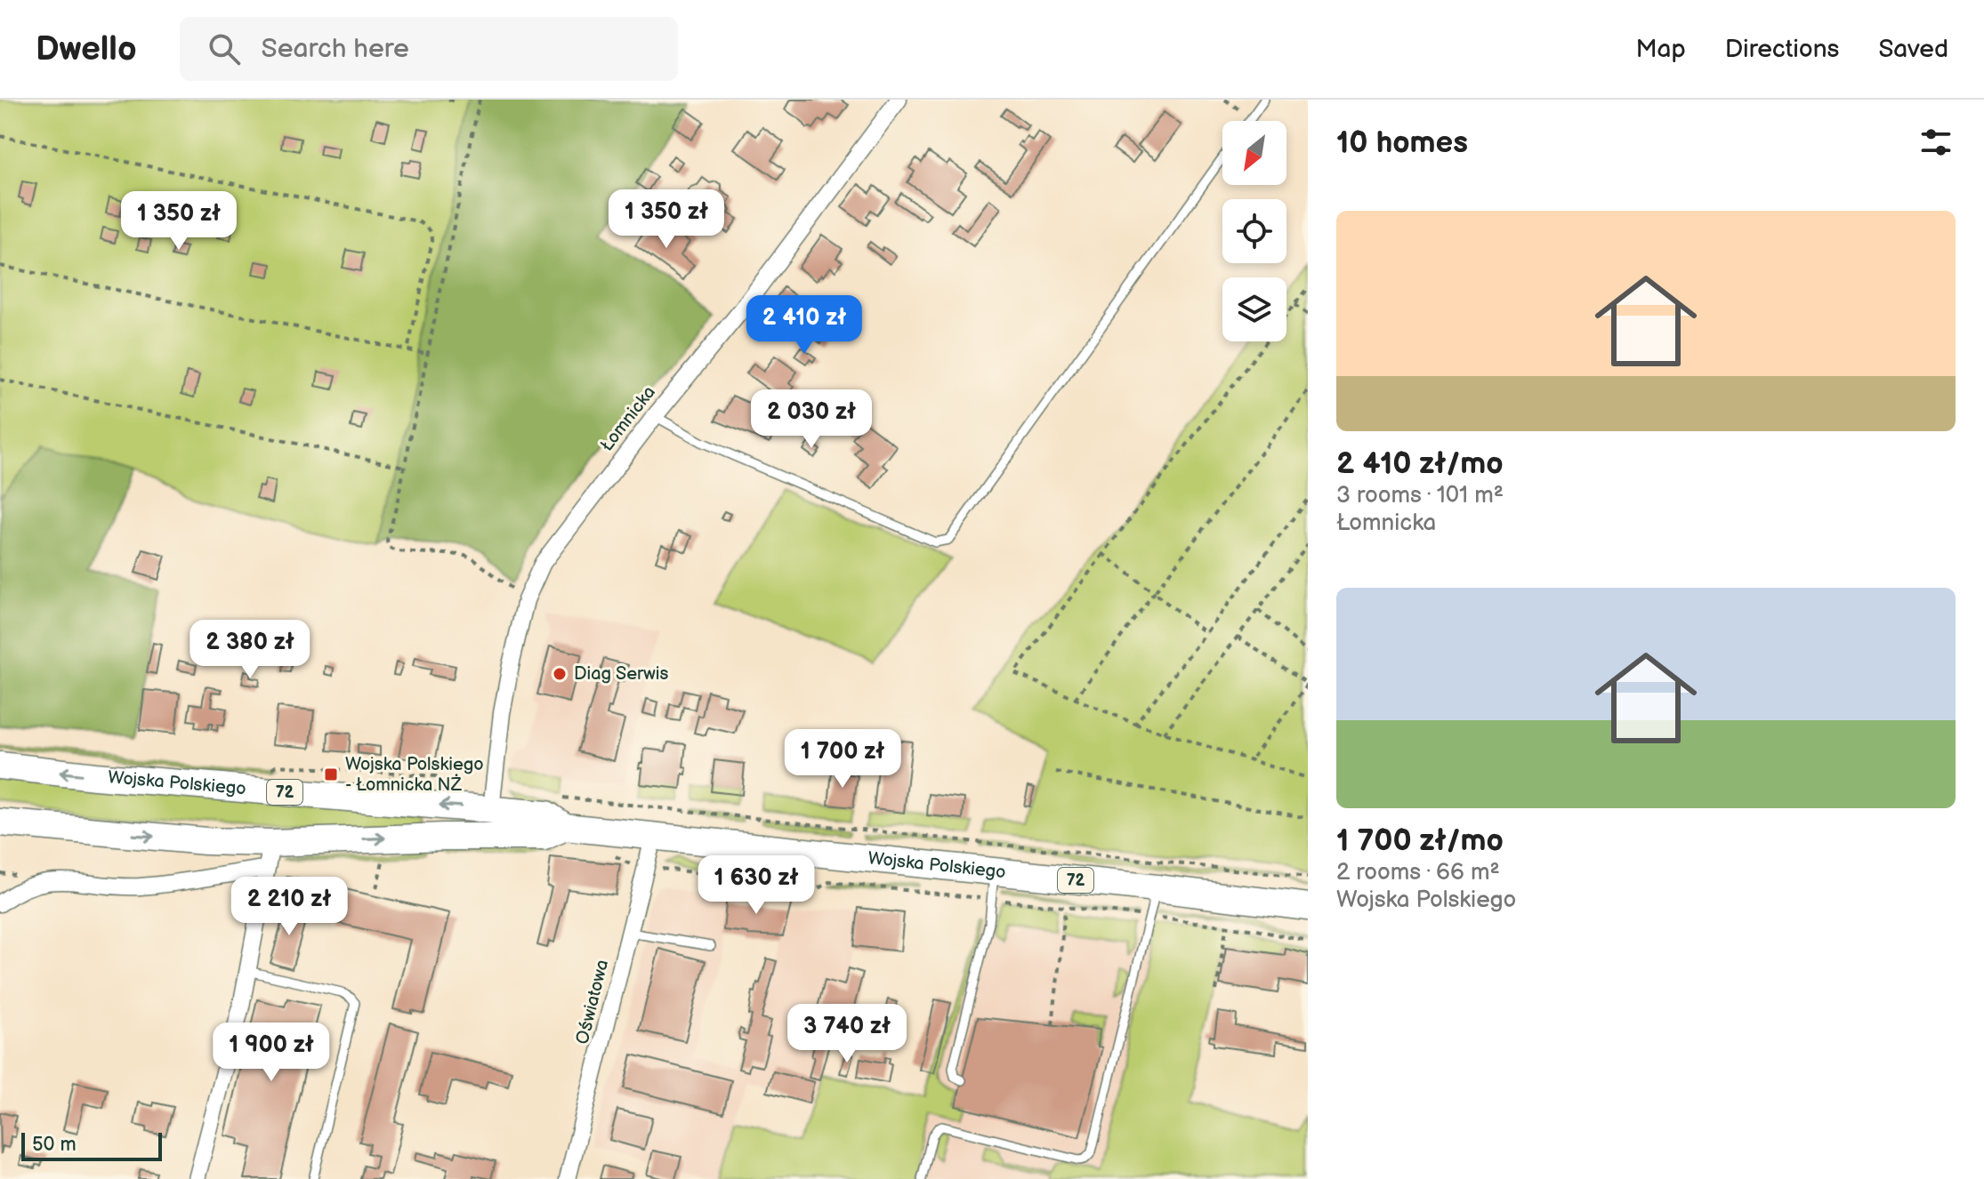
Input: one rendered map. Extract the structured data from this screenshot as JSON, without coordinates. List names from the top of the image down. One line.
{"streets":{"main road":["Wojska Polskiego","72"],"street":["Łomnicka","Oświatowa"]},"crossings":[["Łomnicka","Wojska Polskiego"],["Wojska Polskiego","Oświatowa"]],"places":{"other":["Diag Serwis"],"transit":["Wojska Polskiego - Łomnicka NŻ"]},"scale_bar":"50 m","north":"bottom left","page":{"header":"Dwello","search":"Search here","nav":["Map","Directions","Saved"],"heading":"10 homes","list":[{"name":"2 410 zł/mo","note":"3 rooms · 101 m² · Łomnicka"},{"name":"1 700 zł/mo","note":"2 rooms · 66 m² · Wojska Polskiego"}],"price":["1 350 zł","1 350 zł","2 410 zł","2 030 zł","2 380 zł","1 700 zł","1 630 zł","2 210 zł","3 740 zł","1 900 zł"],"scale":"50 m"}}
